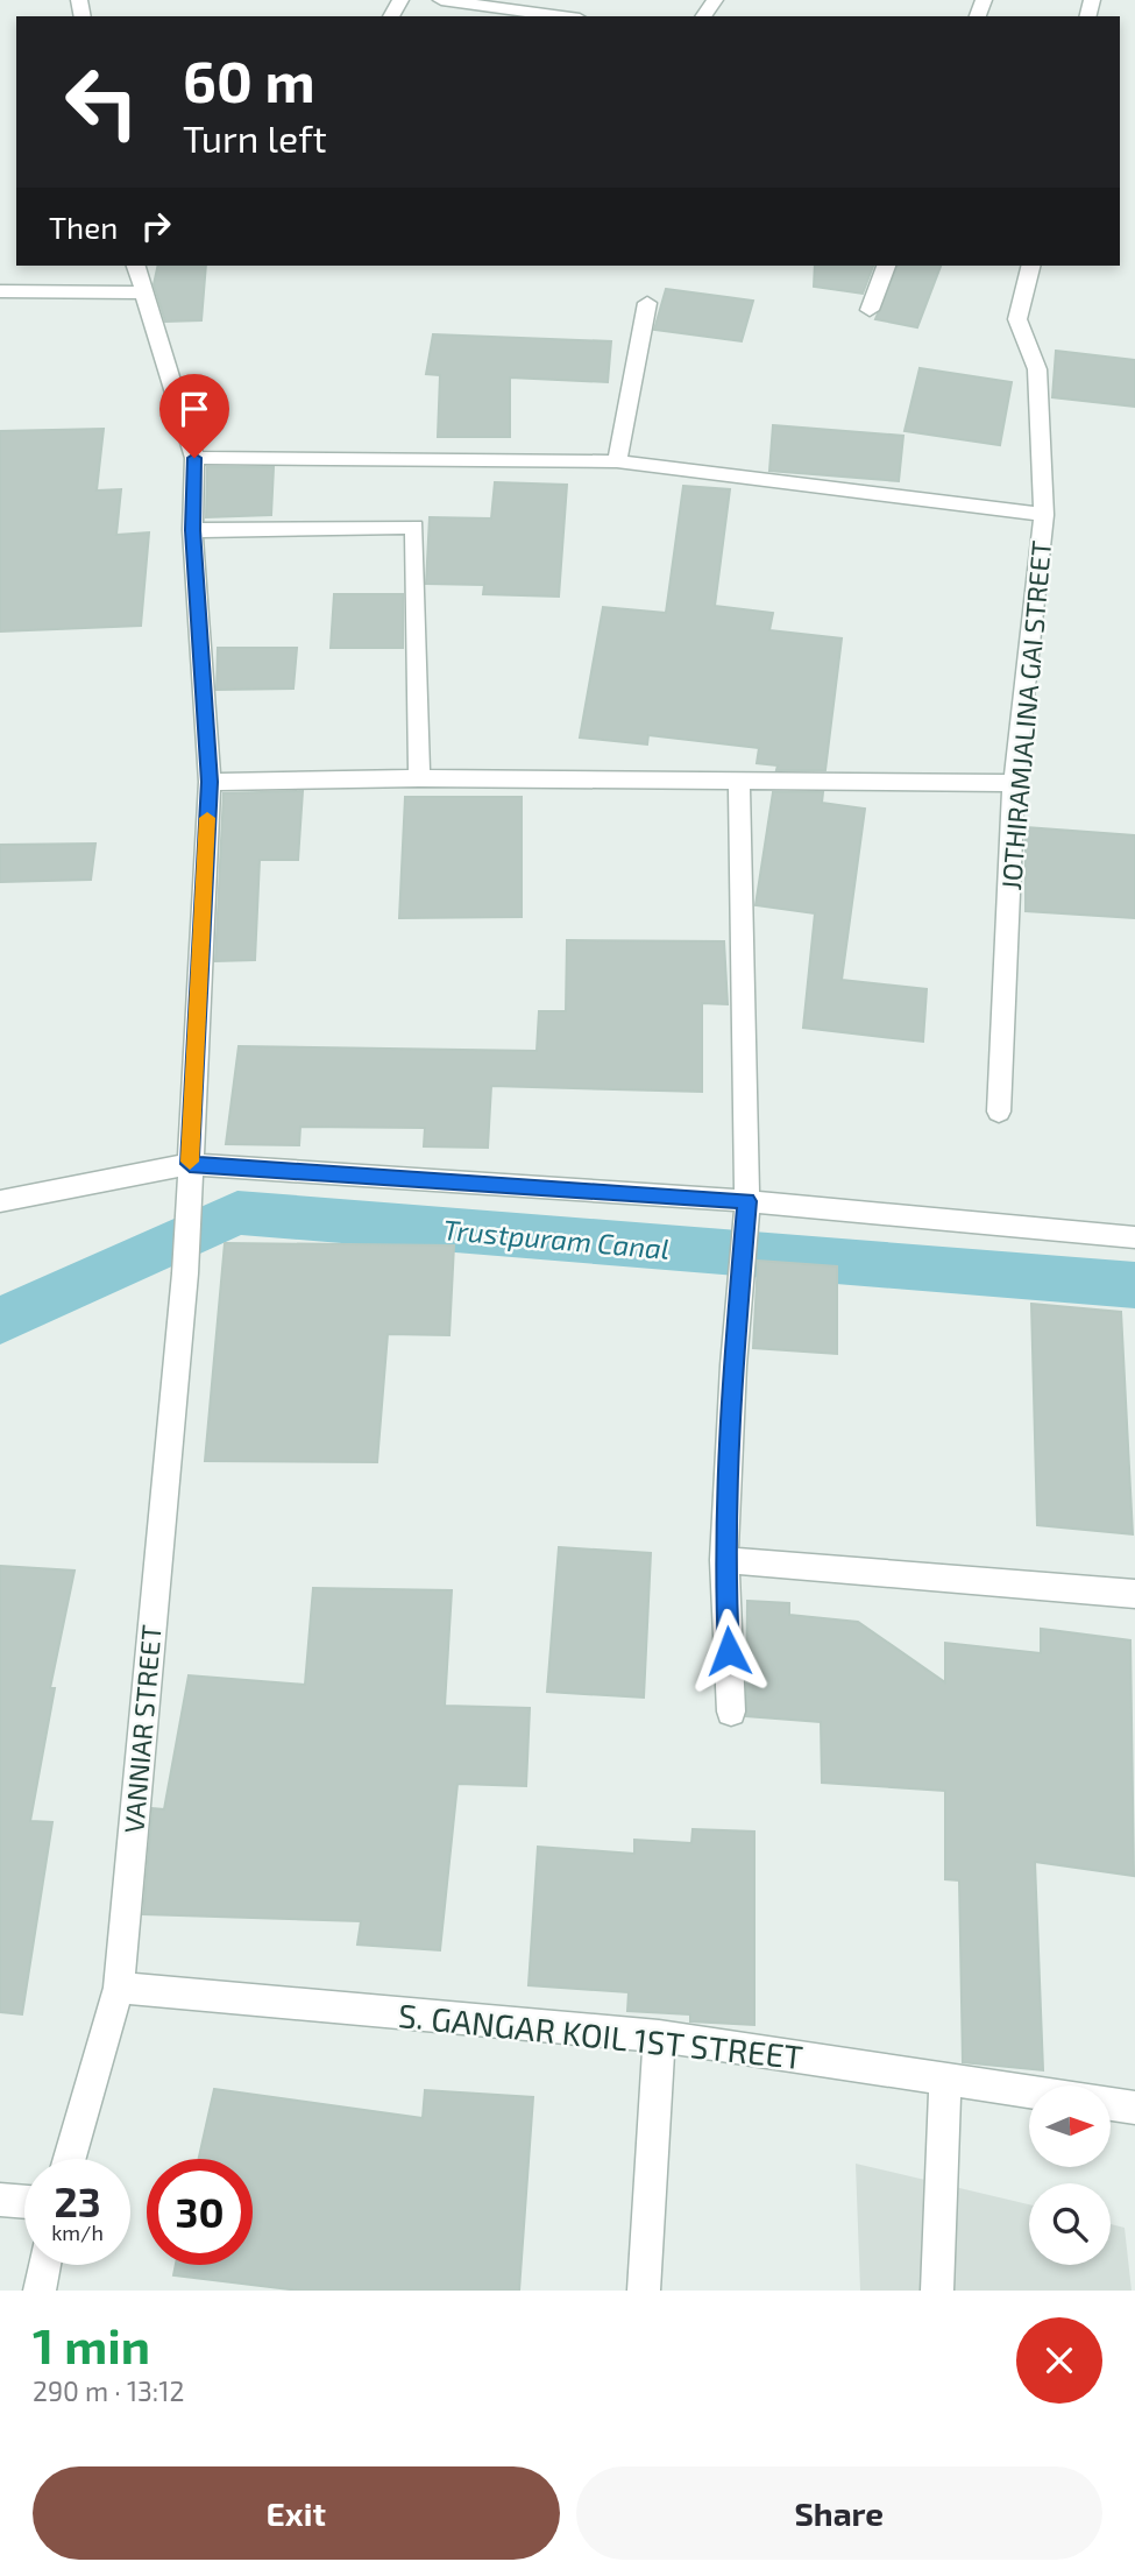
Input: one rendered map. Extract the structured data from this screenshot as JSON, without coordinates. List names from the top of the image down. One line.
{"streets":{"street":["JOTHIRAMJALINA GAI STREET","VANNIAR STREET","S. GANGAR KOIL 1ST STREET"]},"crossings":[["VANNIAR STREET","S. GANGAR KOIL 1ST STREET"]],"water":["Trustpuram Canal"],"north":"right","page":{"turn":["60 m","Turn left"],"then":"Then","speed":"23 km/h","limit":"30","heading":["1 min","290 m · 13:12"],"buttons":["Exit","Share"]}}
